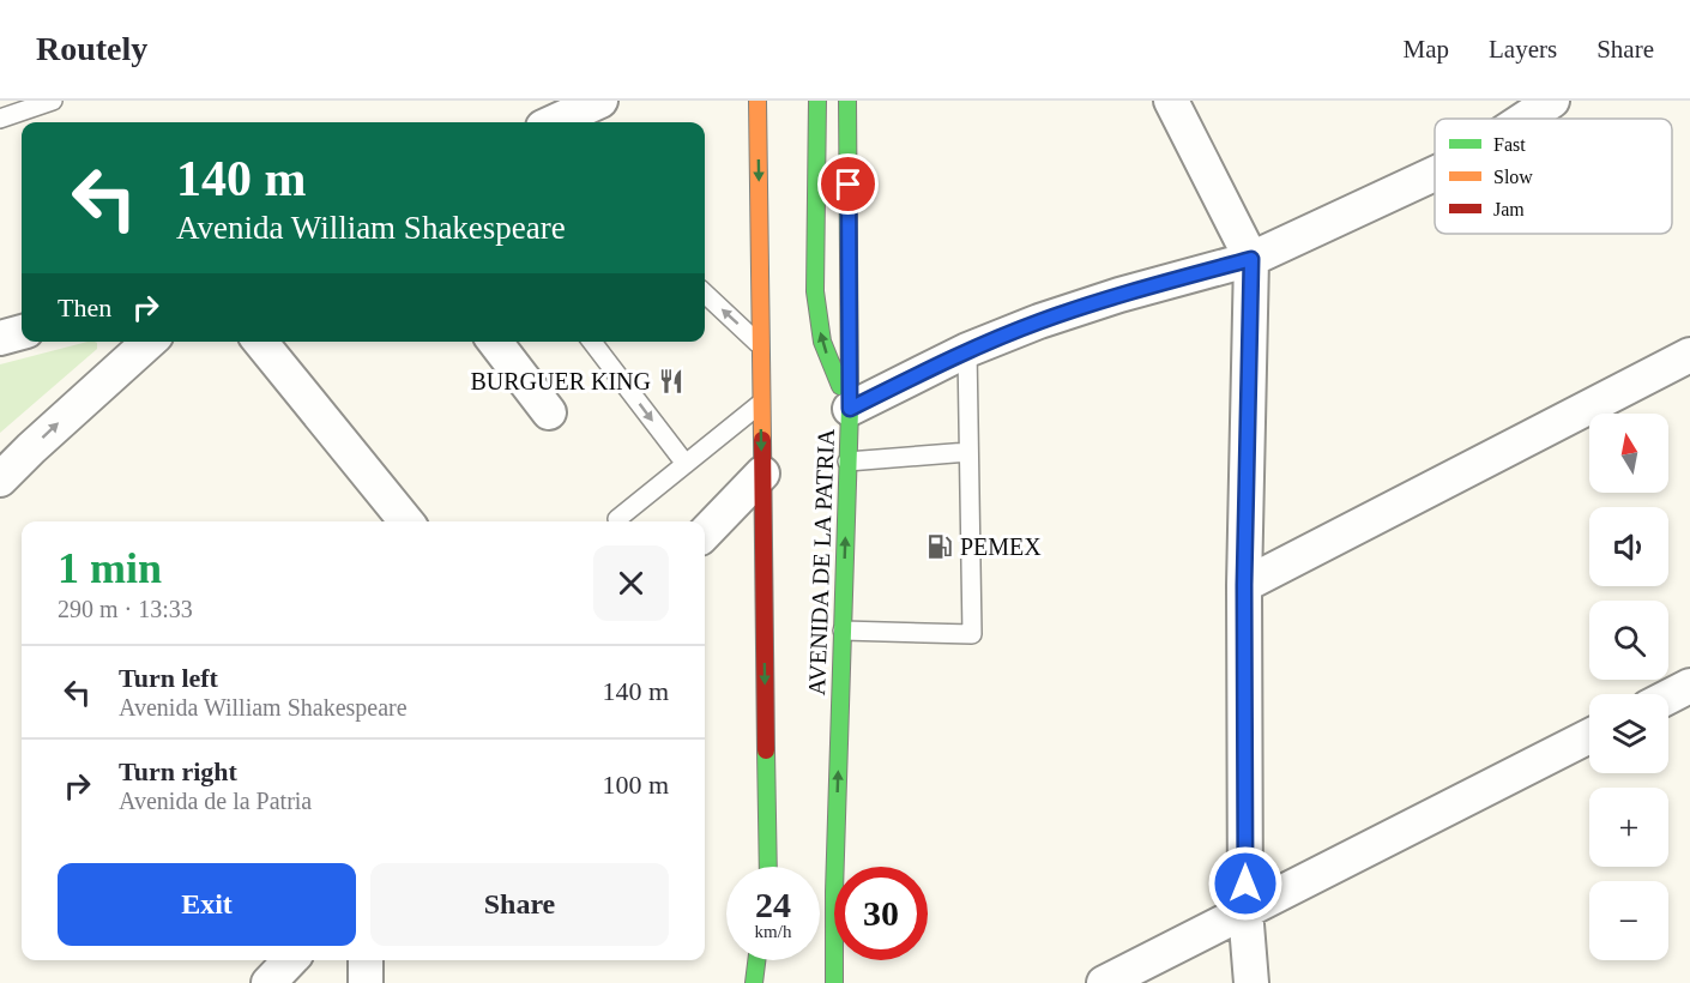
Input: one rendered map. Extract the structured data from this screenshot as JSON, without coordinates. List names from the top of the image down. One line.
{"streets":{"main road":["AVENIDA DE LA PATRIA"]},"places":{"restaurant":["BURGUER KING"],"fuel station":["PEMEX"]},"legend":["Fast","Slow","Jam"],"north":"top","page":{"header":"Routely","nav":["Map","Layers","Share"],"turn":["140 m","Avenida William Shakespeare"],"then":"Then","map_buttons":["+","−"],"heading":["1 min","290 m · 13:33"],"list":[{"name":"Turn left","note":"Avenida William Shakespeare","value":"140 m"},{"name":"Turn right","note":"Avenida de la Patria","value":"100 m"}],"buttons":["Exit","Share"],"speed":"24 km/h","limit":"30"}}
